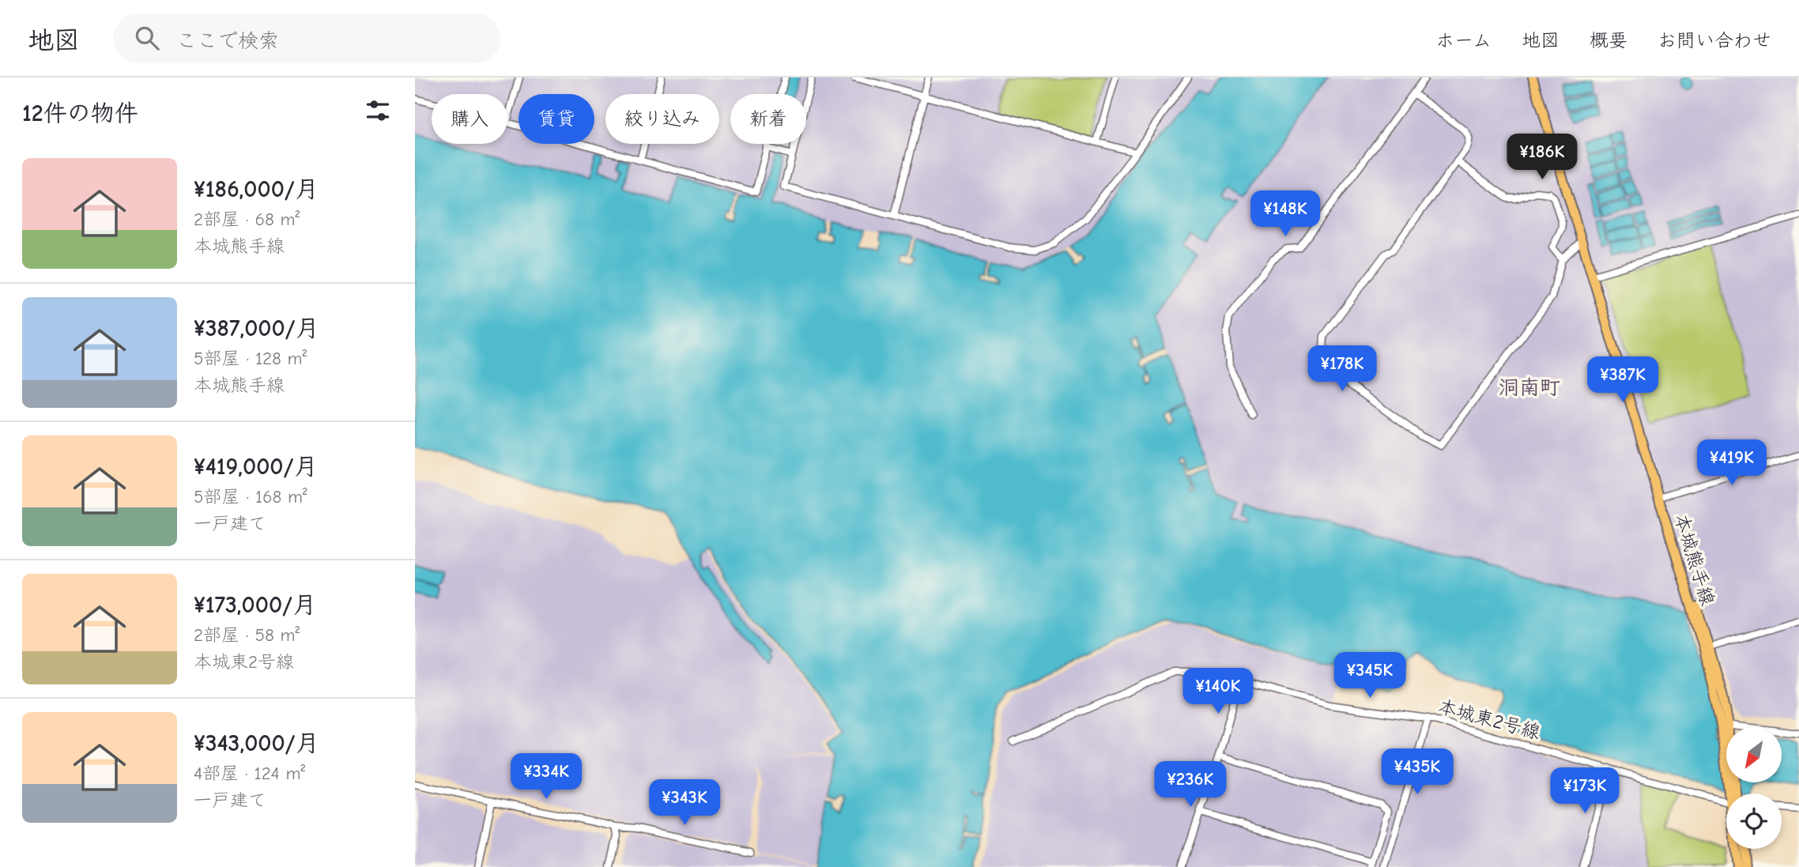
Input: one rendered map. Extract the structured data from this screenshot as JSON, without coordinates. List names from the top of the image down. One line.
{"streets":{"main road":["本城熊手線"],"street":["本城東2号線"]},"districts":["洞南町"],"north":"bottom left","page":{"header":"地図","search":"ここで検索","nav":["ホーム","地図","概要","お問い合わせ"],"heading":"12件の物件","chip":["購入","賃貸","絞り込み","新着"],"price":["¥186K","¥148K","¥178K","¥387K","¥419K","¥345K","¥140K","¥435K","¥334K","¥236K","¥173K","¥343K"],"list":[{"name":"¥186,000/月","note":"2部屋 · 68 m² · 本城熊手線"},{"name":"¥387,000/月","note":"5部屋 · 128 m² · 本城熊手線"},{"name":"¥419,000/月","note":"5部屋 · 168 m² · 一戸建て"},{"name":"¥173,000/月","note":"2部屋 · 58 m² · 本城東2号線"},{"name":"¥343,000/月","note":"4部屋 · 124 m² · 一戸建て"}]}}
